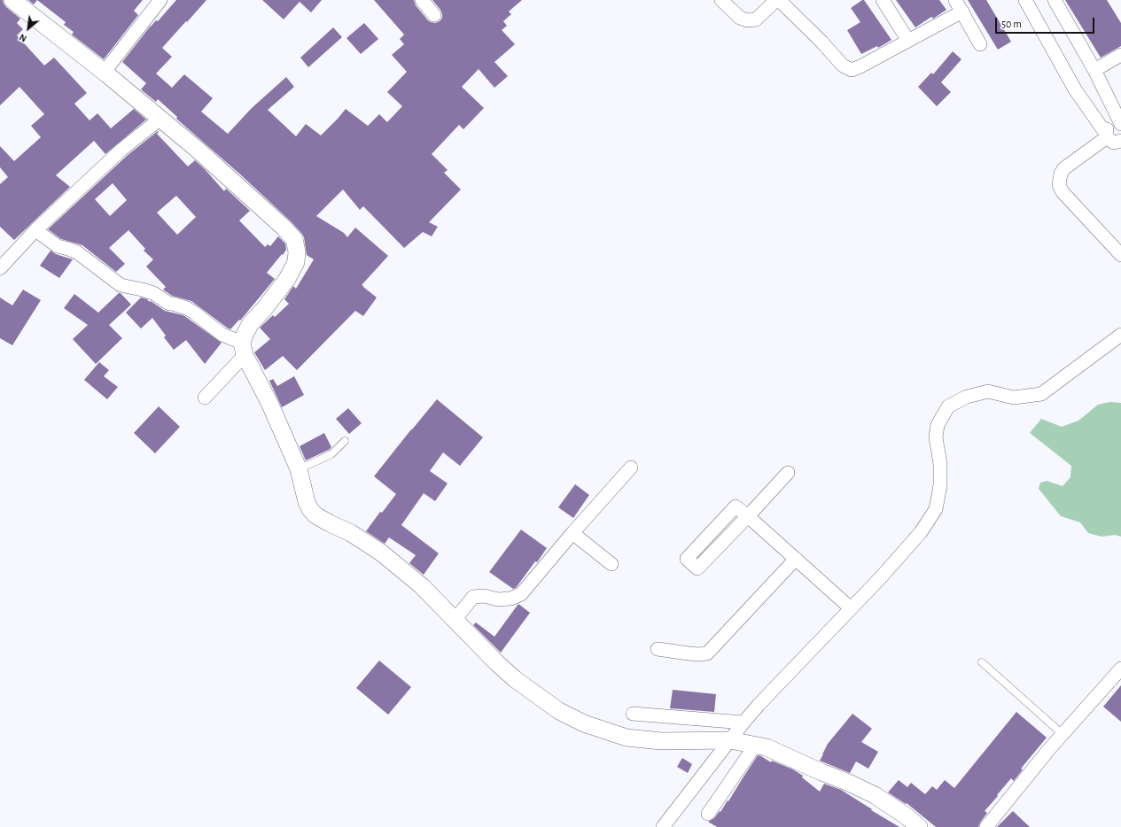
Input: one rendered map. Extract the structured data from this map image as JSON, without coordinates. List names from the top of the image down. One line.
{"scale_bar":"50 m","north":"bottom left"}
